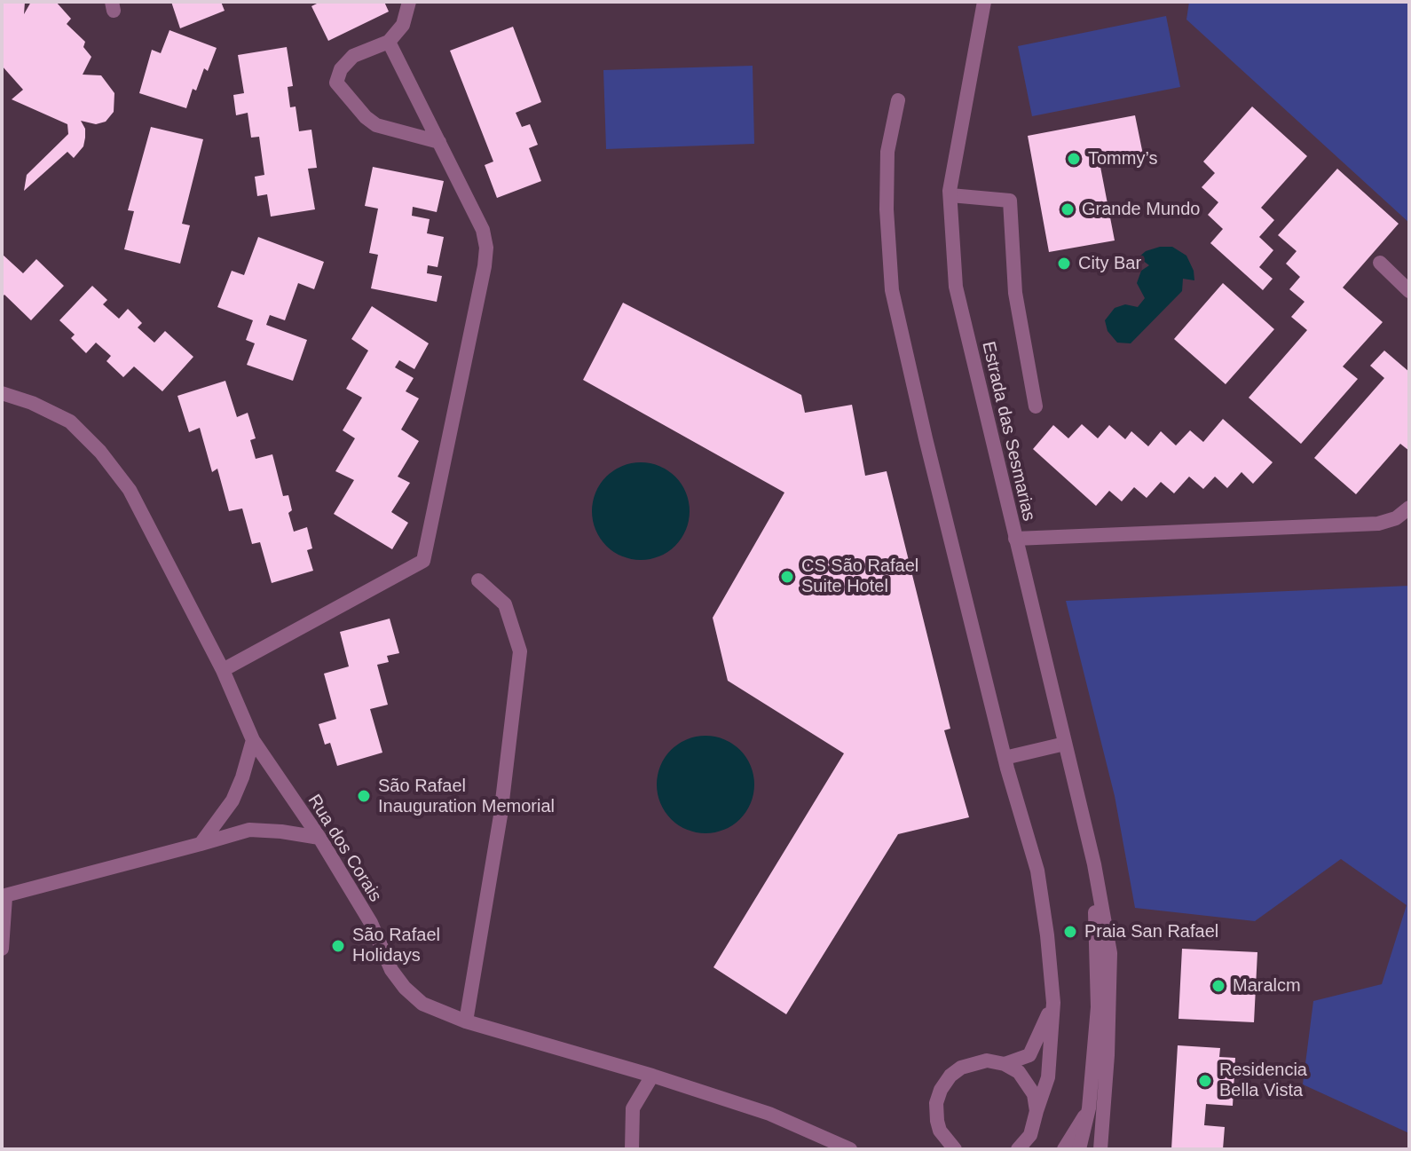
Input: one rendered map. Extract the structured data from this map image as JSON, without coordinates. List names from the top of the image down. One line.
{"streets":{"street":["Estrada das Sesmarias","Rua dos Corais"]},"places":["Tommy’s","Grande Mundo","City Bar","CS São Rafael Suite Hotel","São Rafael Inauguration Memorial","Praia San Rafael","São Rafael Holidays","Maralcm","Residencia Bella Vista"]}
